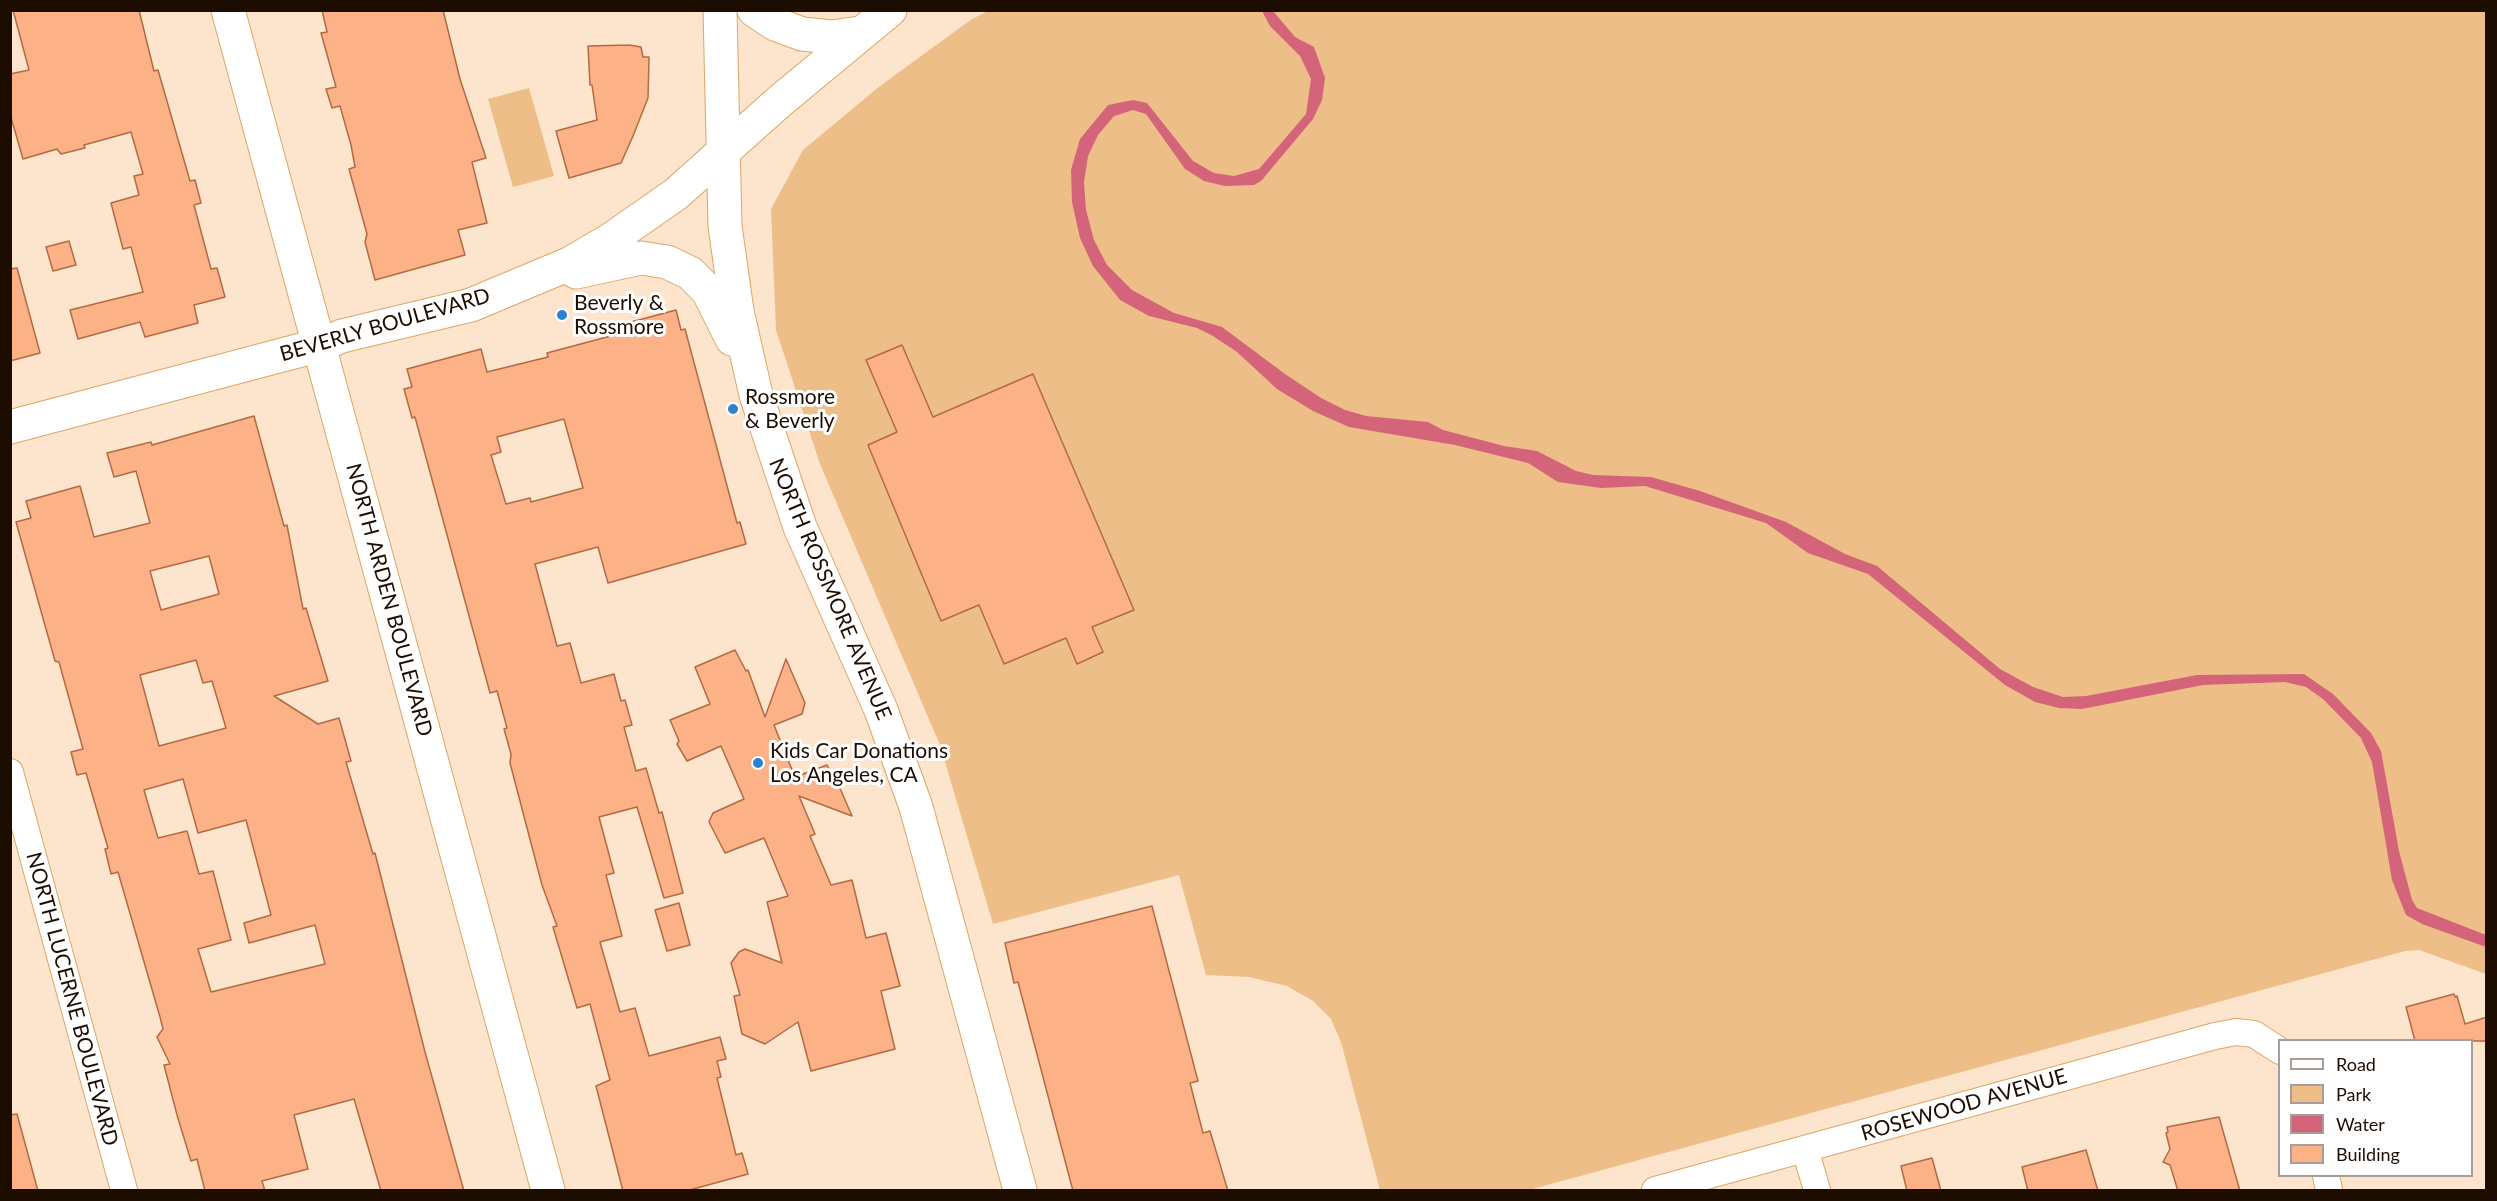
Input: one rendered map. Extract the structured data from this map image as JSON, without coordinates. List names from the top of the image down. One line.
{"streets":{"main road":["BEVERLY BOULEVARD","NORTH ROSSMORE AVENUE","NORTH ARDEN BOULEVARD"],"street":["NORTH LUCERNE BOULEVARD","ROSEWOOD AVENUE"]},"crossings":[["BEVERLY BOULEVARD","NORTH ROSSMORE AVENUE"],["BEVERLY BOULEVARD","NORTH ARDEN BOULEVARD"]],"places":["Beverly & Rossmore","Rossmore & Beverly","Kids Car Donations Los Angeles, CA"],"legend":["Road","Park","Water","Building"]}
